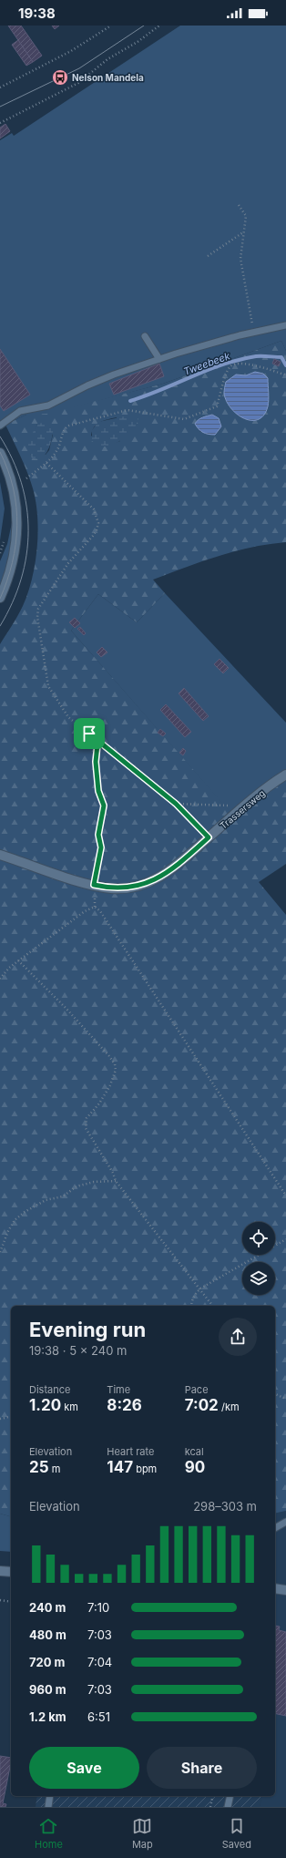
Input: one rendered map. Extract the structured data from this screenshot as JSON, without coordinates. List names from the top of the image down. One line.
{"streets":{"street":["Trassersweg"]},"water":["Tweebeek"],"places":{"bus stop":["Nelson Mandela"]},"page":{"status":"19:38","heading":["Evening run","19:38 · 5 × 240 m"],"stats":[["Distance","1.20 km"],["Time","8:26"],["Pace","7:02 /km"],["Elevation","25 m"],["Heart rate","147 bpm"],["kcal","90"]],"chart":["Elevation","298–303 m"],"list":[{"name":"240 m","note":"7:10"},{"name":"480 m","note":"7:03"},{"name":"720 m","note":"7:04"},{"name":"960 m","note":"7:03"},{"name":"1.2 km","note":"6:51"}],"buttons":["Save","Share"],"tabs":["Home","Map","Saved"]}}
